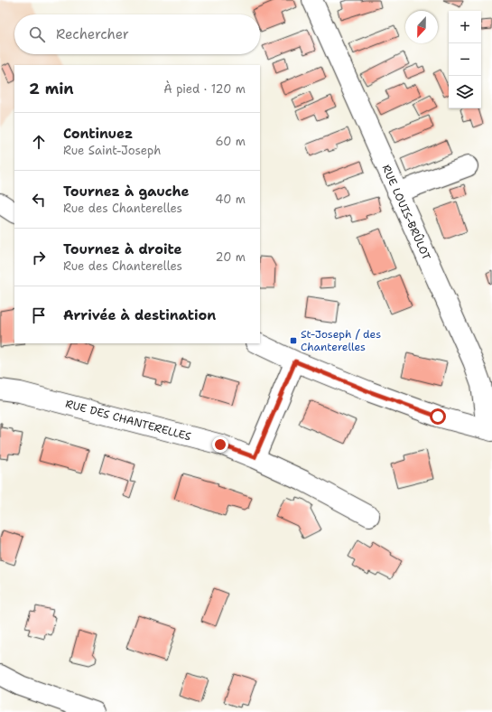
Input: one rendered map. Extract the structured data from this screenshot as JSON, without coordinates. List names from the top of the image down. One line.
{"streets":{"street":["RUE LOUIS-BRÛLOT","RUE DES CHANTERELLES"]},"places":{"transit":["St-Joseph / des Chanterelles"]},"north":"bottom","page":{"map_buttons":["+","−"],"search":"Rechercher","heading":["2 min","À pied · 120 m"],"list":[["Continuez","Rue Saint-Joseph","60 m"],["Tournez à gauche","Rue des Chanterelles","40 m"],["Tournez à droite","Rue des Chanterelles","20 m"],"Arrivée à destination"]}}
